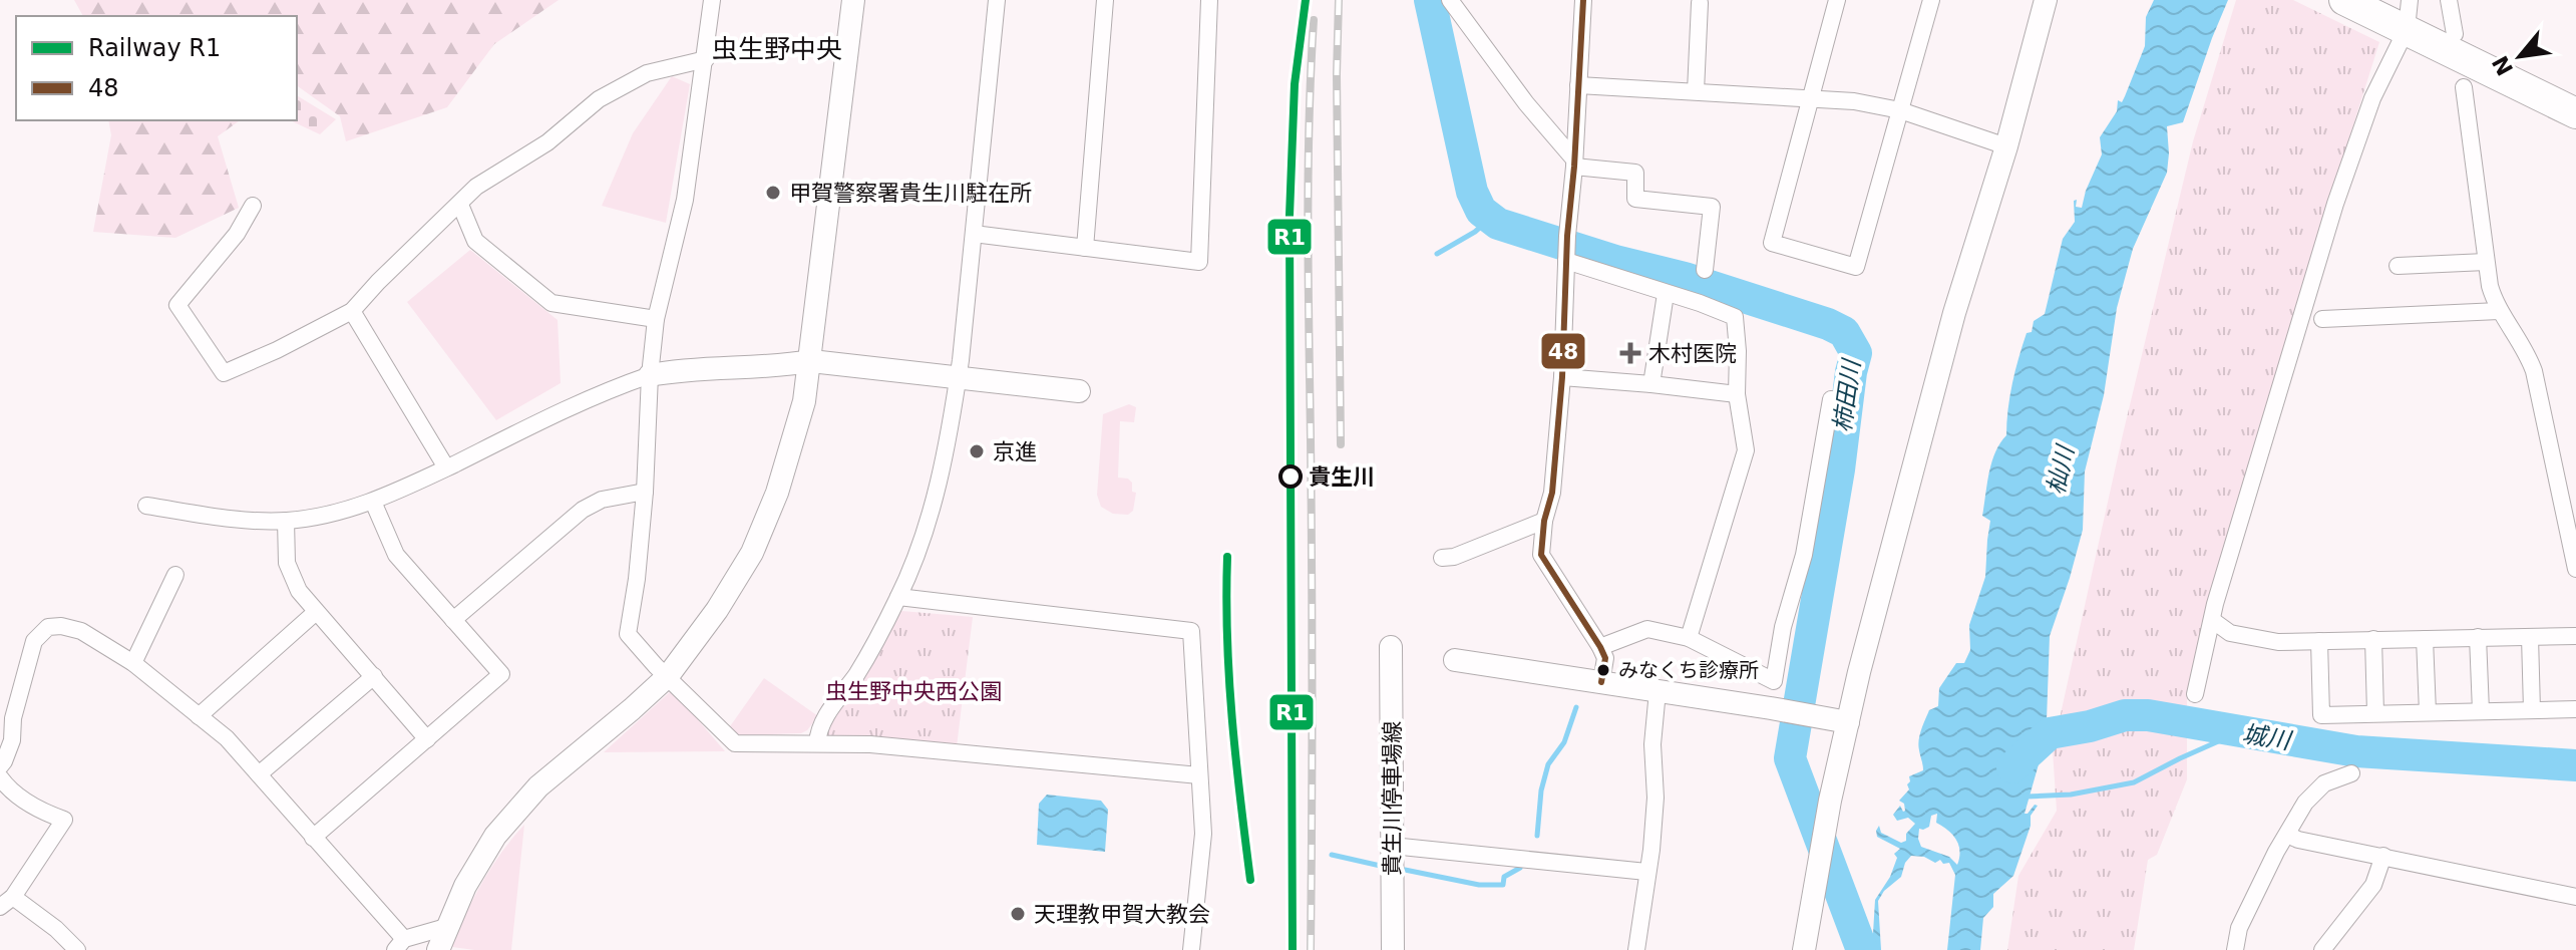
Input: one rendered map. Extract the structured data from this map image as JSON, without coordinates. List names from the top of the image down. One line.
{"streets":{"street":["貴生川停車場線"]},"districts":["虫生野中央"],"water":["柿田川","杣川","城川"],"parks":["虫生野中央西公園"],"places":{"other":["甲賀警察署貴生川駐在所","京進","貴生川","みなくち診療所","天理教甲賀大教会"],"health":["木村医院"]},"lines":["rail line R1","transit line 48"],"legend":["Railway R1","48"],"north":"bottom left"}
